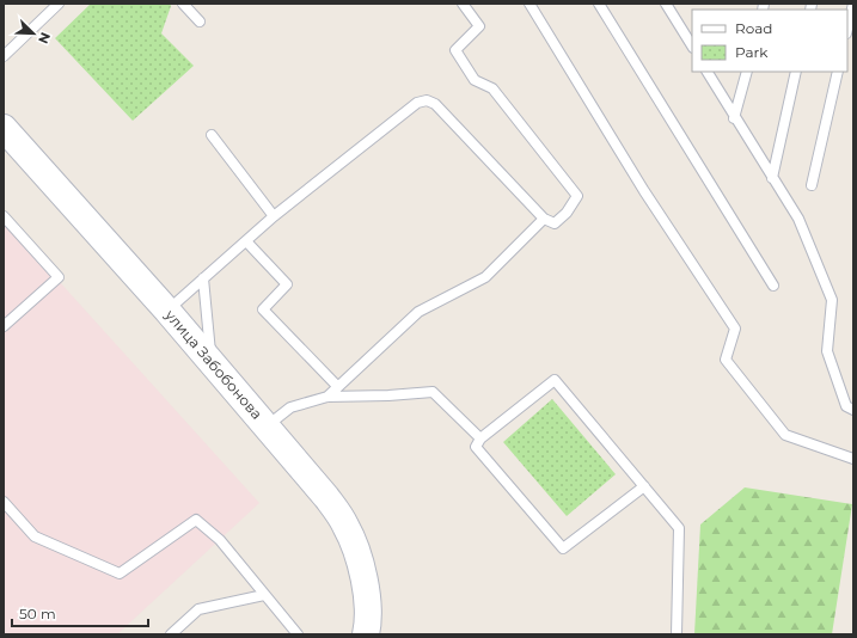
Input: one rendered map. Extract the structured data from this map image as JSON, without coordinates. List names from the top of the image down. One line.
{"streets":{"street":["улица Забобонова"]},"legend":["Road","Park"],"scale_bar":"50 m","north":"bottom right"}
